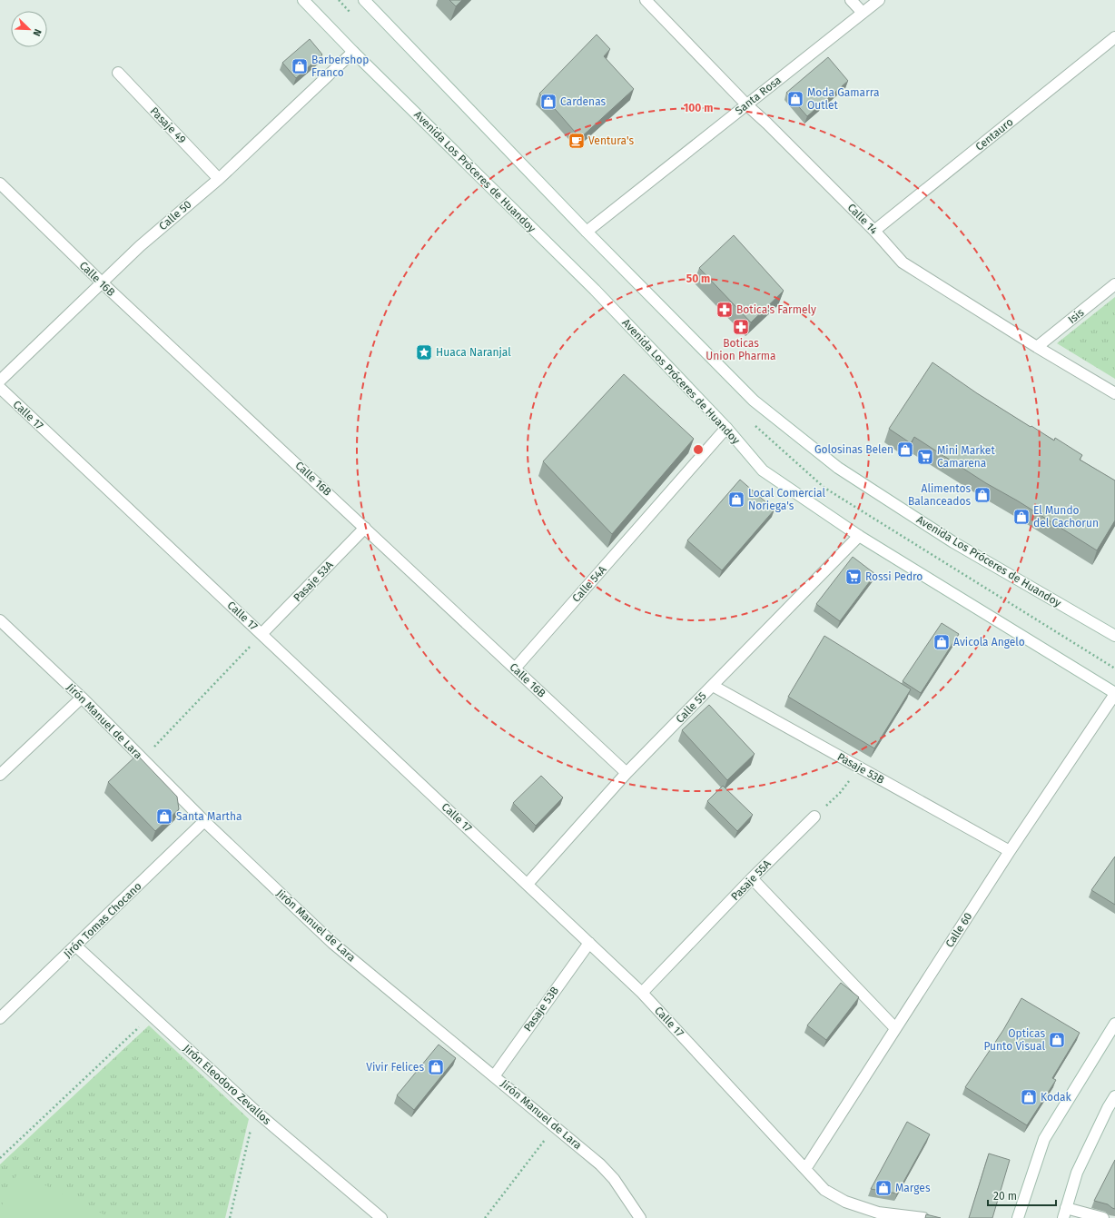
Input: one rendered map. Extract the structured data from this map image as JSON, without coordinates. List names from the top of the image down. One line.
{"streets":{"street":["Santa Rosa","Pasaje 49","Centauro","Avenida Los Próceres de Huandoy","Calle 50","Calle 14","Calle 16B","Isis","Calle 17","Pasaje 53A","Calle 54A","Calle 55","Jirón Manuel de Lara","Pasaje 53B","Pasaje 55A","Jirón Tomas Chocano","Calle 60","Jirón Eleodoro Zevallos"]},"crossings":[["Santa Rosa","Avenida Los Próceres de Huandoy"],["Santa Rosa","Calle 14"],["Pasaje 49","Calle 50"],["Centauro","Calle 14"],["Avenida Los Próceres de Huandoy","Calle 50"],["Avenida Los Próceres de Huandoy","Calle 54A"],["Avenida Los Próceres de Huandoy","Calle 55"],["Avenida Los Próceres de Huandoy","Calle 60"],["Calle 50","Calle 16B"],["Calle 14","Isis"],["Calle 16B","Pasaje 53A"],["Calle 16B","Calle 54A"],["Calle 16B","Calle 55"],["Calle 17","Pasaje 53A"],["Calle 17","Calle 55"],["Calle 17","Pasaje 53B"],["Calle 17","Pasaje 55A"],["Calle 17","Calle 60"],["Calle 55","Pasaje 53B"],["Jirón Manuel de Lara","Pasaje 53B"],["Jirón Manuel de Lara","Jirón Tomas Chocano"],["Pasaje 53B","Calle 60"],["Jirón Tomas Chocano","Jirón Eleodoro Zevallos"]],"places":{"shop":["Barbershop Franco","Moda Gamarra Outlet","Cardenas","Golosinas Belen","Alimentos Balanceados","Local Comercial Noriega's","El Mundo del Cachorun","Avicola Angelo","Santa Martha","Opticas Punto Visual","Vivir Felices","Kodak","Marges"],"cafe":["Ventura's"],"pharmacy":["Botica's Farmely","Boticas Union Pharma"],"place":["Huaca Naranjal"],"supermarket":["Mini Market Camarena","Rossi Pedro"]},"scale_bar":"20 m","north":"bottom right","rings":["100 m","50 m"]}
